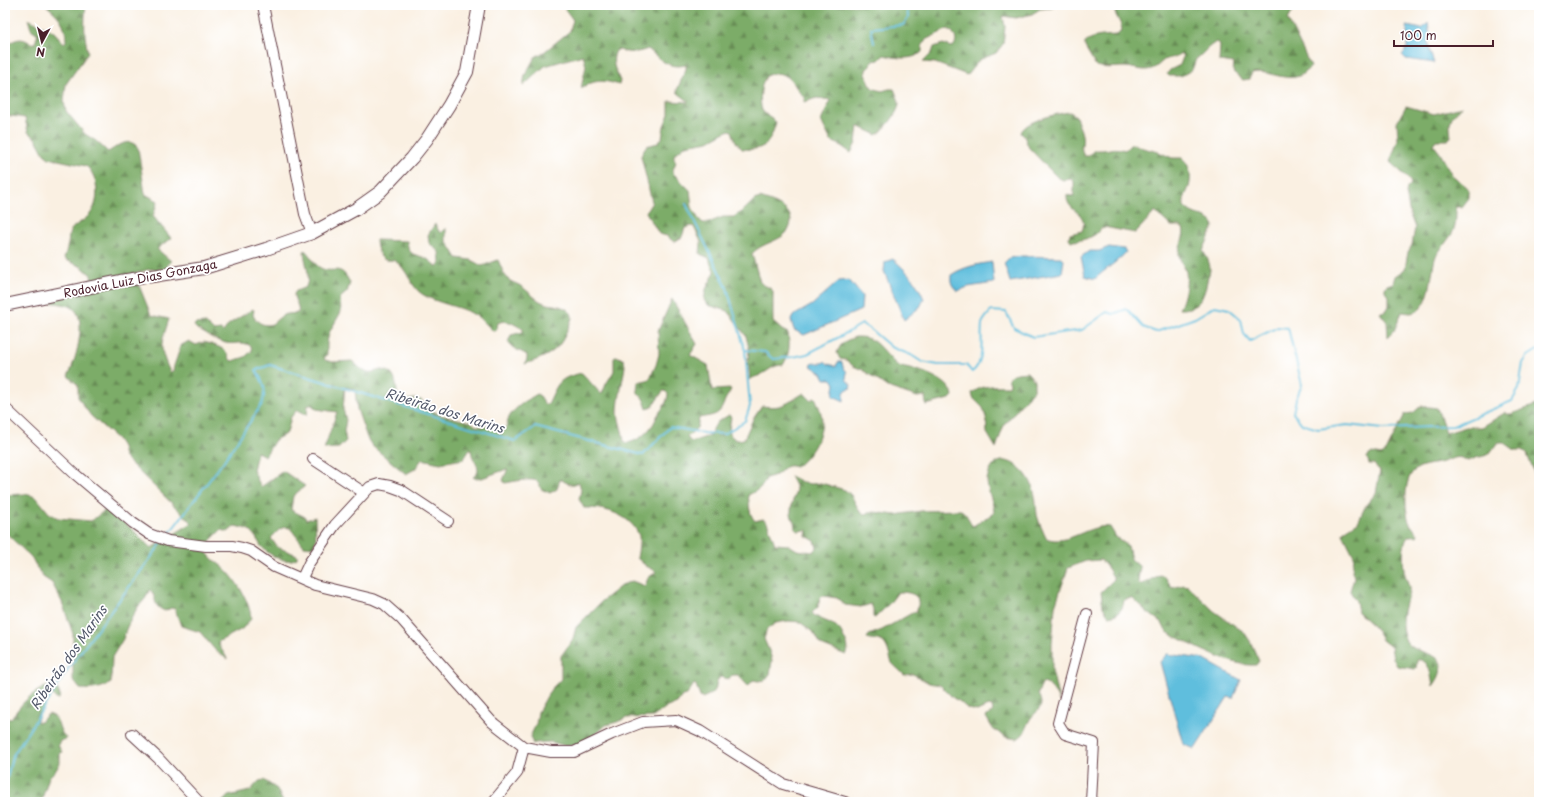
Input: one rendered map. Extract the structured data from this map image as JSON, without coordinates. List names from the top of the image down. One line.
{"streets":{"main road":["Rodovia Luiz Dias Gonzaga"]},"water":["Ribeirão dos Marins"],"scale_bar":"100 m","north":"bottom"}
